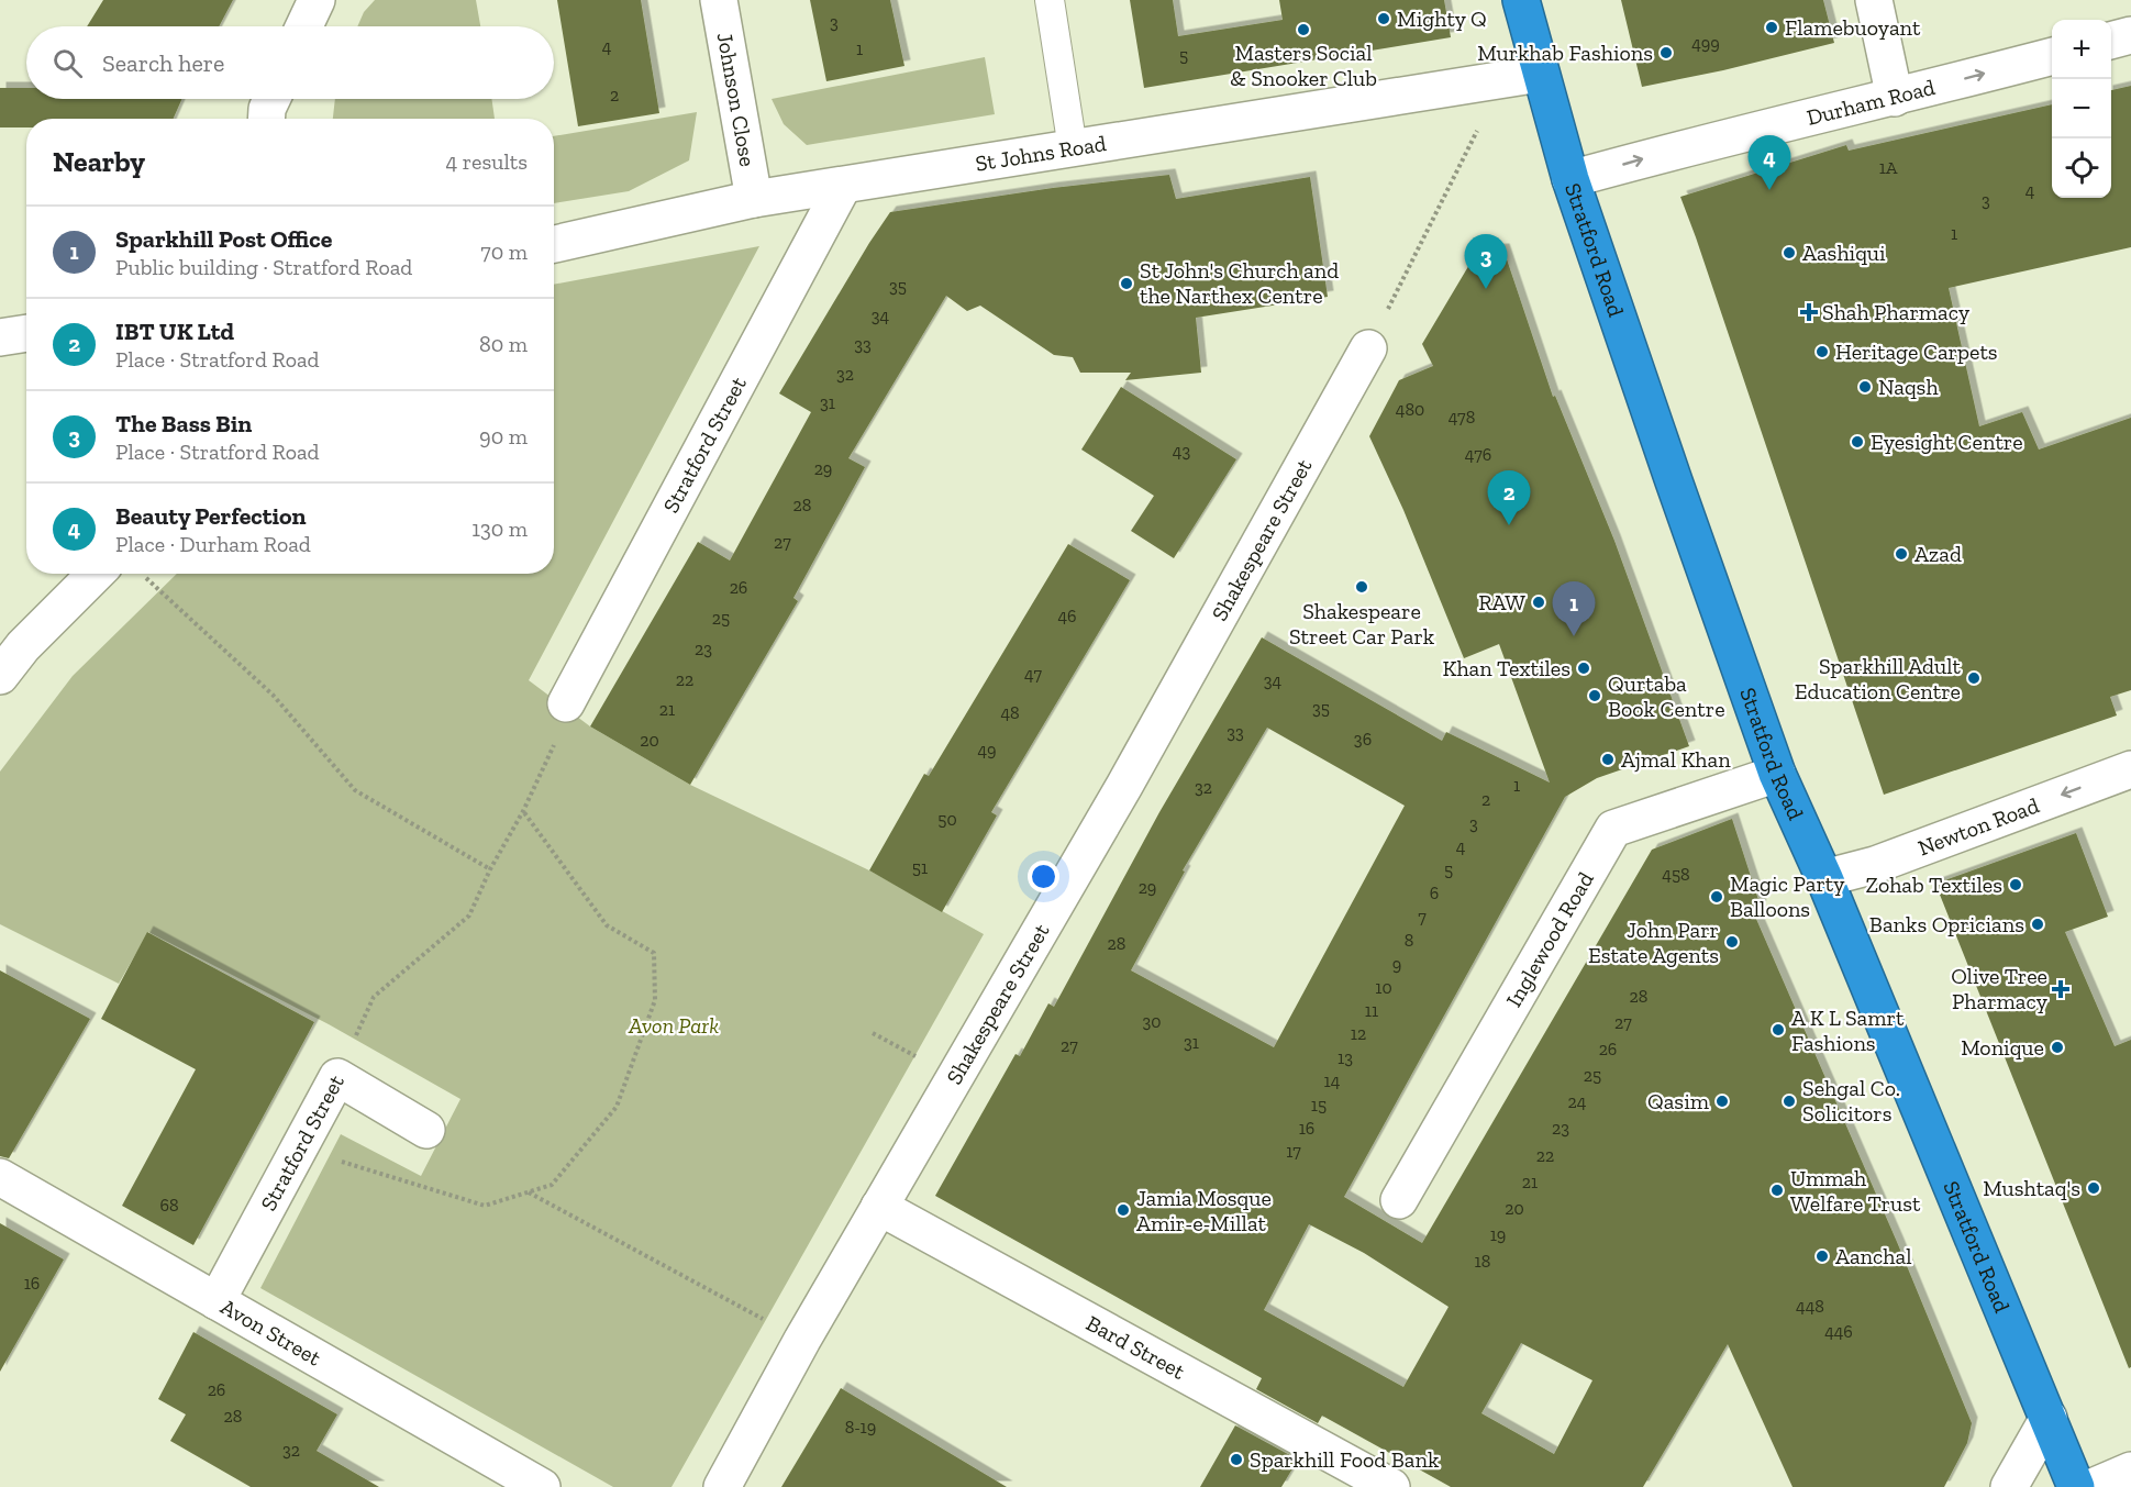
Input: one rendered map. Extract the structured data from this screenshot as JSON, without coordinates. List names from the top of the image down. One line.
{"streets":{"highway":["Stratford Road"],"street":["Johnson Close","Durham Road","St Johns Road","Stratford Street","Shakespeare Street","Newton Road","Inglewood Road","Avon Street","Bard Street"]},"crossings":[["Johnson Close","St Johns Road"],["Durham Road","Stratford Road"],["St Johns Road","Stratford Road"],["St Johns Road","Stratford Street"],["Stratford Road","Newton Road"],["Stratford Road","Inglewood Road"],["Stratford Street","Avon Street"],["Shakespeare Street","Bard Street"]],"one_way":["Durham Road","Newton Road"],"parks":["Avon Park"],"places":{"other":["Mighty Q","Flamebuoyant","Masters Social & Snooker Club","Murkhab Fashions","Aashiqui","St John's Church and the Narthex Centre","Heritage Carpets","Naqsh","Eyesight Centre","Azad","Shakespeare Street Car Park","RAW","Khan Textiles","Sparkhill Adult Education Centre","Qurtaba Book Centre","Ajmal Khan","Zohab Textiles","Magic Party Balloons","Banks Opricians","John Parr Estate Agents","A K L Samrt Fashions","Monique","Qasim","Sehgal Co. Solicitors","Mushtaq's","Ummah Welfare Trust","Jamia Mosque Amir-e-Millat","Aanchal","Sparkhill Food Bank"],"health":["Shah Pharmacy","Olive Tree Pharmacy"]},"house_numbers":["3","499","4","1","5","2","1A","4","3","1","35","34","33","32","31","480","478","43","476","29","28","27","26","46","25","23","47","22","34","35","21","48","33","36","20","49","1","32","2","50","3","4","51","5","458","29","6","7","8","28","9","10","28","11","30","27","12","31","27","26","13","25","14","24","15","16","23","17","22","21","68","20","19","18","16","448","446","26","28","8-19","32"],"page":{"map_buttons":["+","−"],"search":"Search here","heading":["Nearby","4 results"],"pins":["4","3","2","1"],"list":[{"mark":"1","name":"Sparkhill Post Office","note":"Public building · Stratford Road","value":"70 m"},{"mark":"2","name":"IBT UK Ltd","note":"Place · Stratford Road","value":"80 m"},{"mark":"3","name":"The Bass Bin","note":"Place · Stratford Road","value":"90 m"},{"mark":"4","name":"Beauty Perfection","note":"Place · Durham Road","value":"130 m"}]}}
